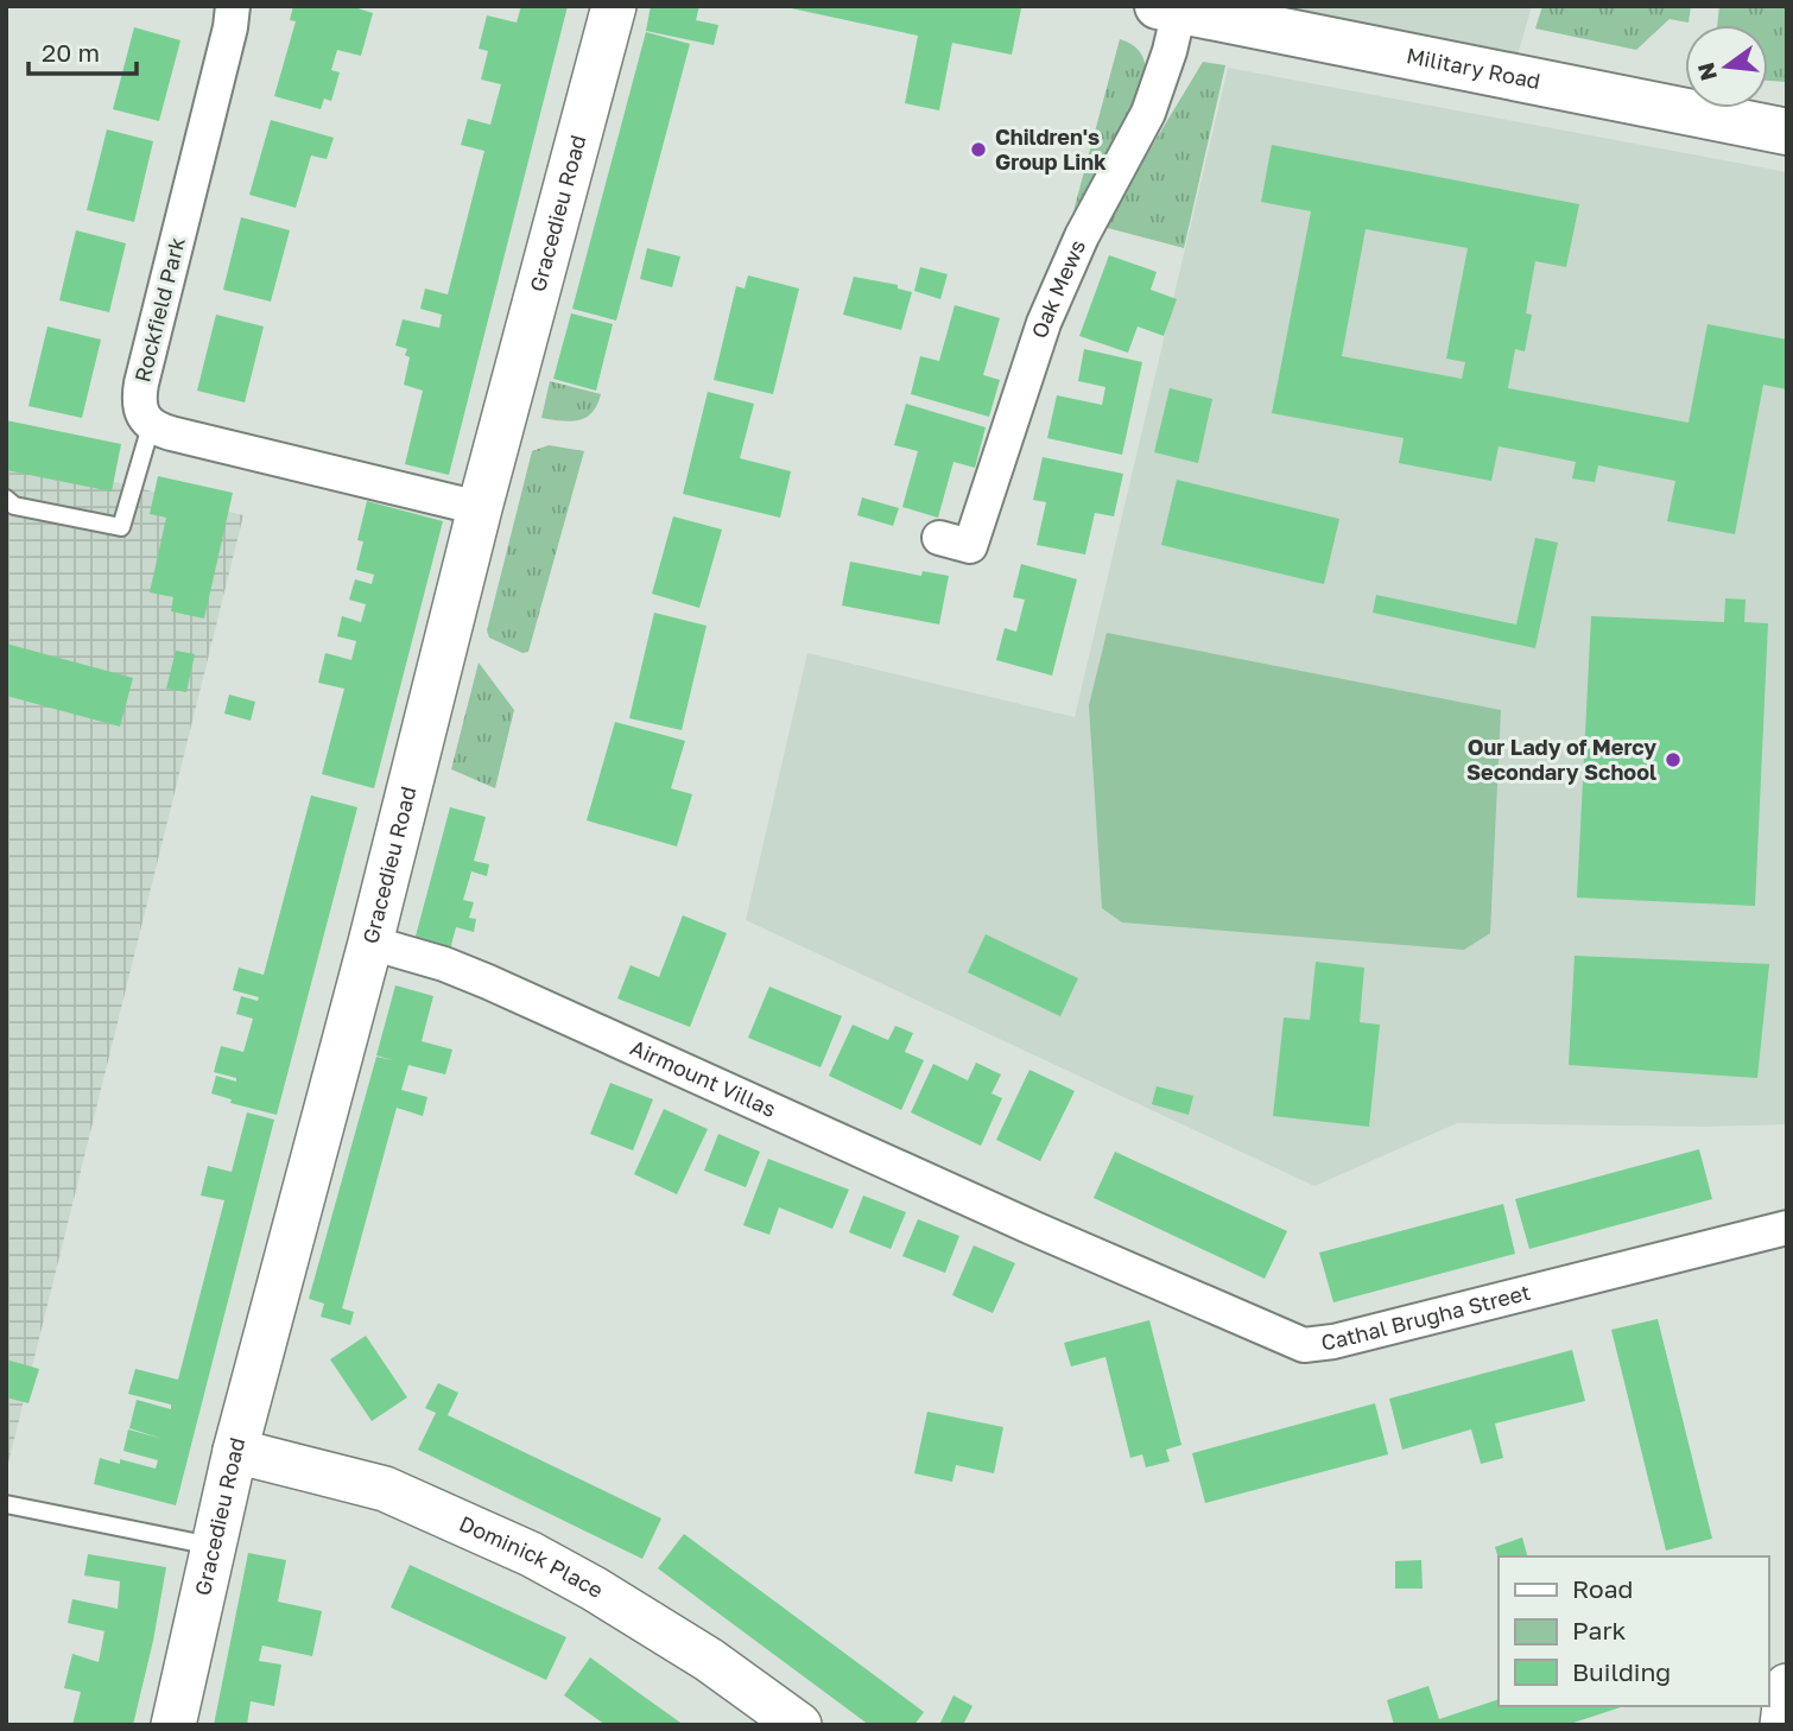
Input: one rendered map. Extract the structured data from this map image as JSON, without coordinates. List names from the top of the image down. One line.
{"streets":{"main road":["Military Road"],"street":["Gracedieu Road","Oak Mews","Rockfield Park","Airmount Villas","Cathal Brugha Street","Dominick Place"]},"crossings":[["Military Road","Oak Mews"],["Gracedieu Road","Airmount Villas"],["Gracedieu Road","Dominick Place"],["Airmount Villas","Cathal Brugha Street"]],"places":["Children's Group Link","Our Lady of Mercy Secondary School"],"legend":["Road","Park","Building"],"scale_bar":"20 m","north":"left"}
